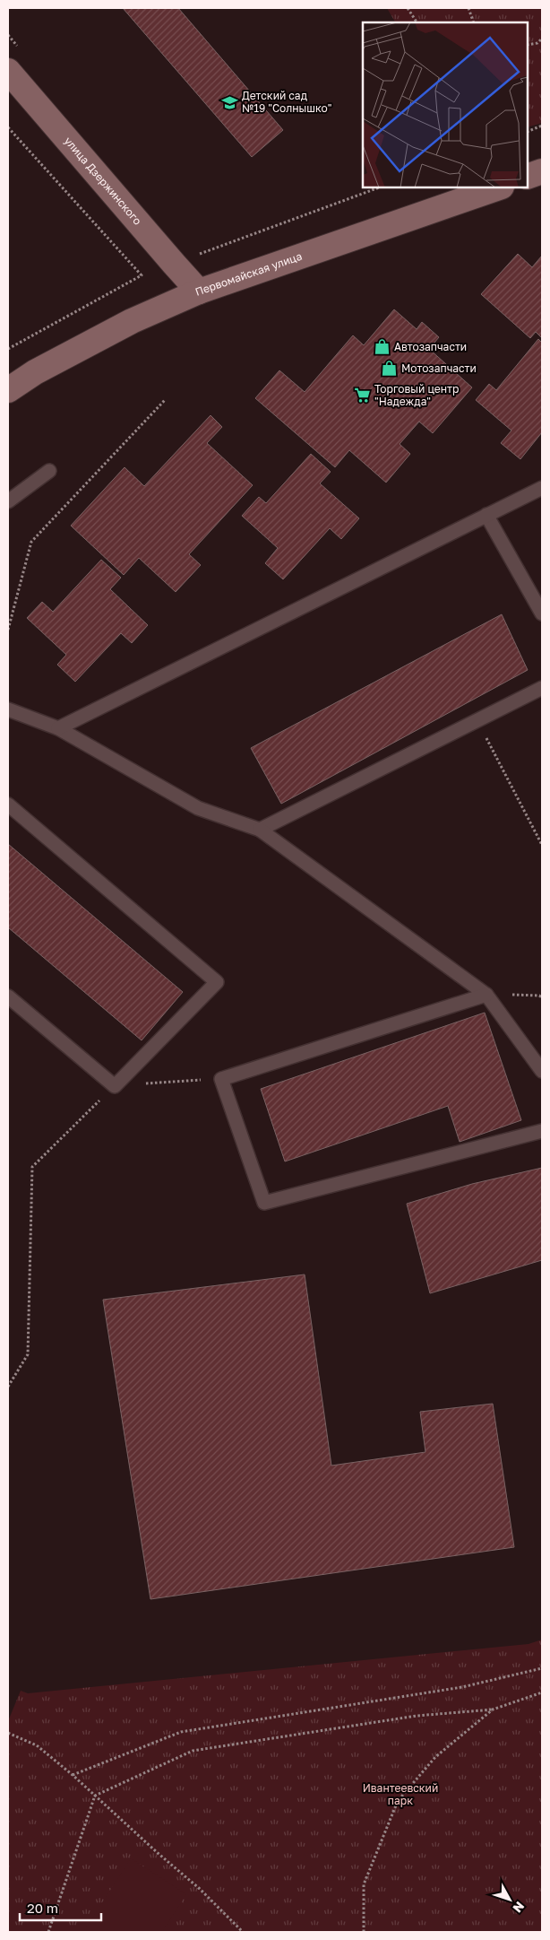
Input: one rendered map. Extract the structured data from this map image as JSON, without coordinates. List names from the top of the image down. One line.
{"streets":{"main road":["улица Дзержинского","Первомайская улица"]},"crossings":[["улица Дзержинского","Первомайская улица"]],"parks":["Ивантеевский парк"],"places":{"school or university":["Детский сад №19 \"Солнышко\""],"shop":["Автозапчасти","Мотозапчасти"],"supermarket":["Торговый центр \"Надежда\""]},"scale_bar":"20 m","north":"bottom right"}
